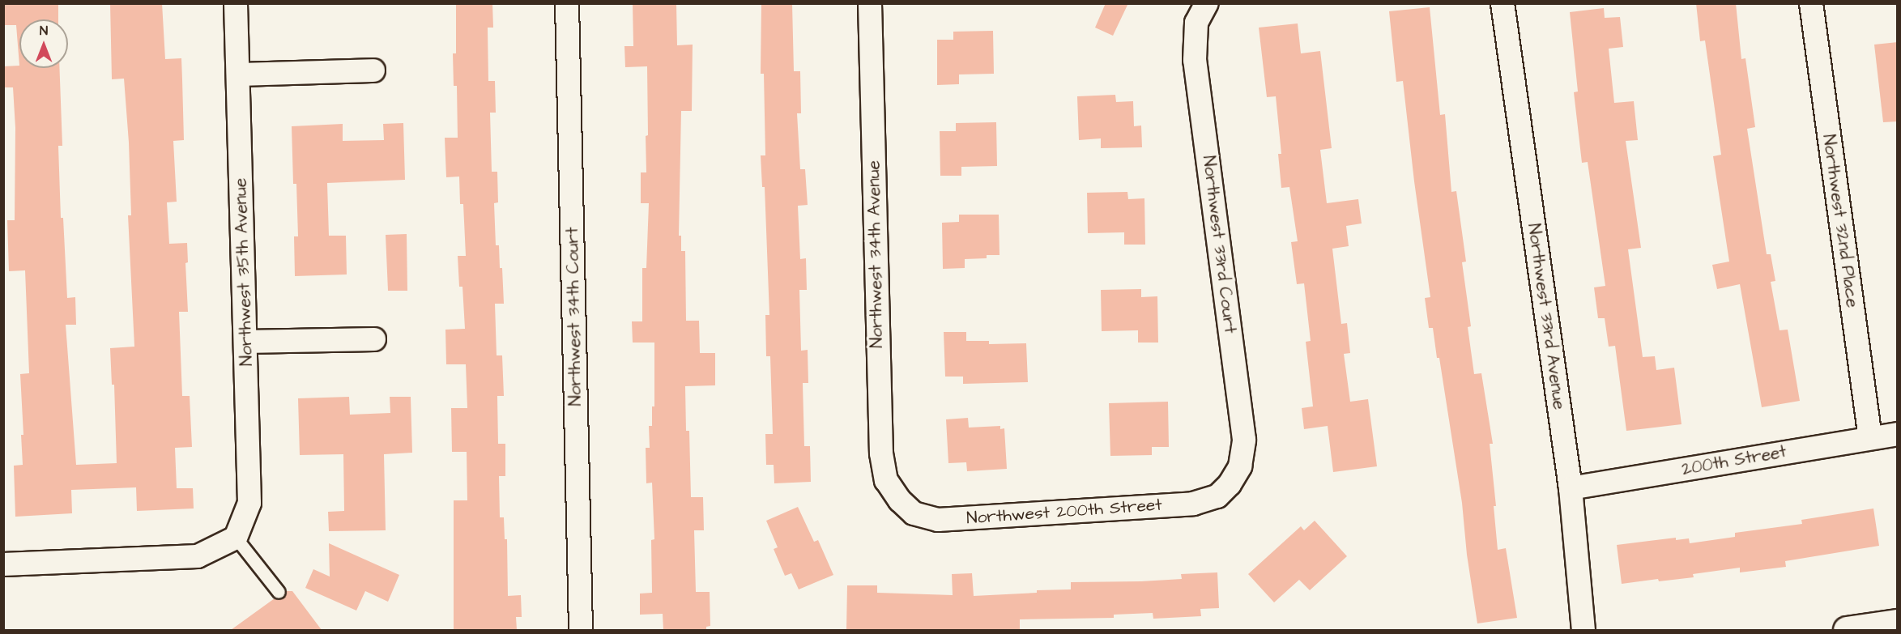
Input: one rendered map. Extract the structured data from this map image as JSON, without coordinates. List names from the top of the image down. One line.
{"streets":{"street":["Northwest 32nd Place","Northwest 33rd Court","Northwest 34th Avenue","Northwest 35th Avenue","Northwest 34th Court","Northwest 33rd Avenue","200th Street","Northwest 200th Street"]},"crossings":[["Northwest 32nd Place","200th Street"],["Northwest 33rd Court","Northwest 200th Street"],["Northwest 34th Avenue","Northwest 200th Street"],["Northwest 33rd Avenue","200th Street"]],"north":"top"}
